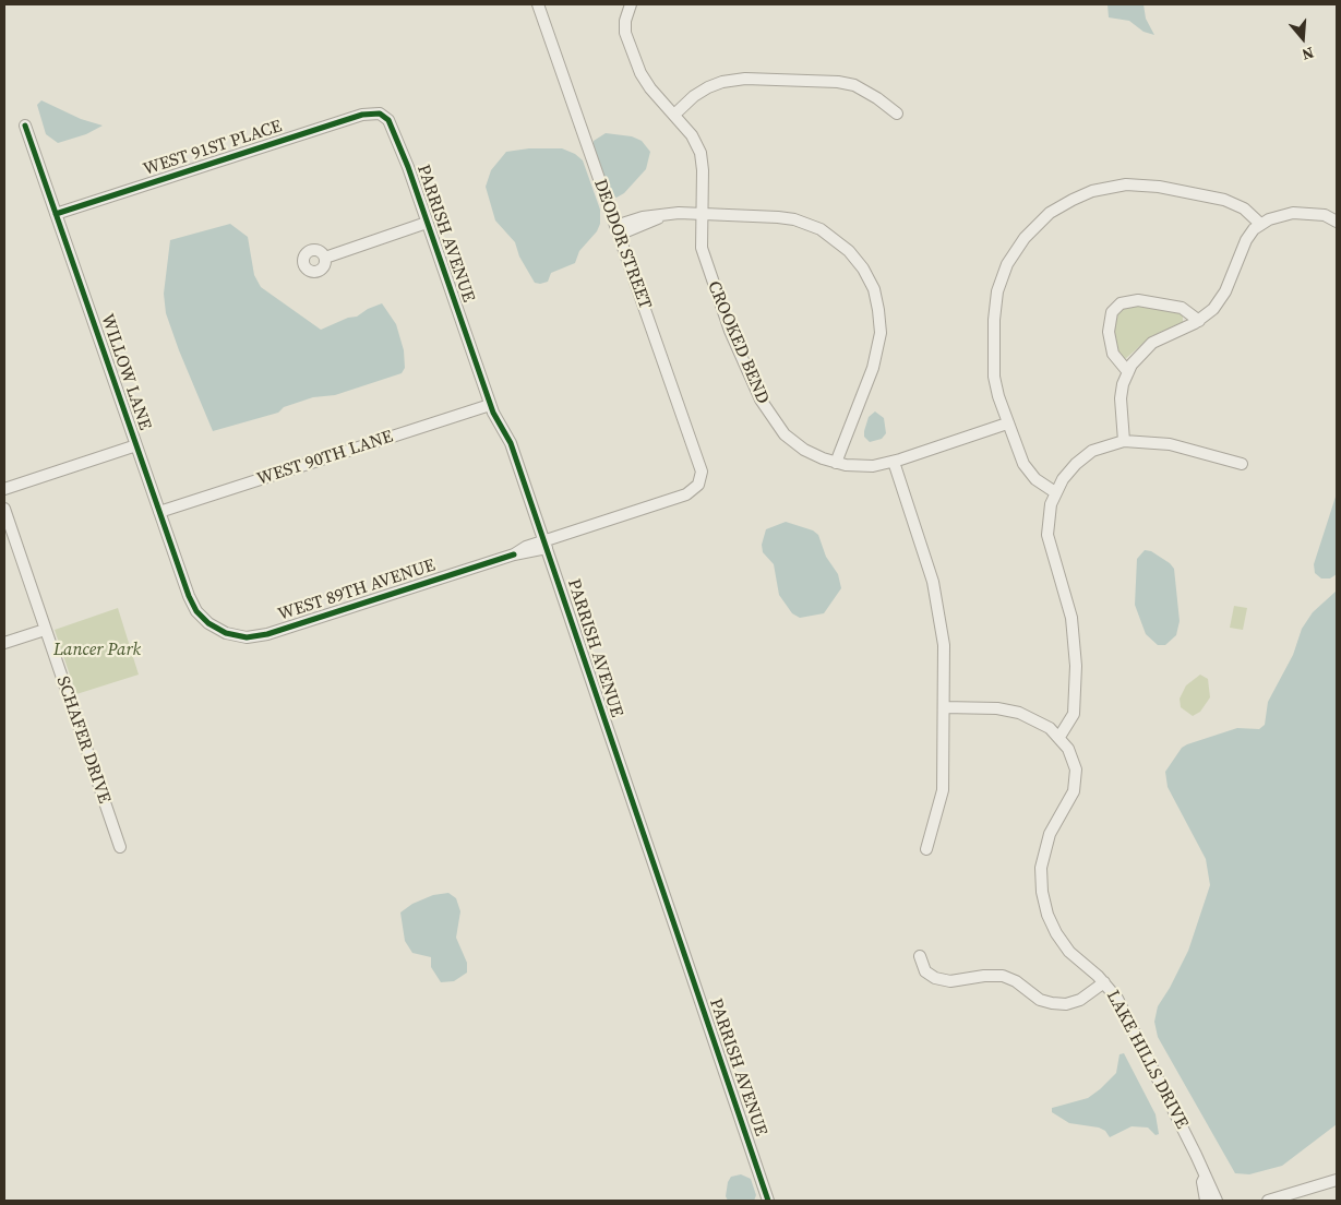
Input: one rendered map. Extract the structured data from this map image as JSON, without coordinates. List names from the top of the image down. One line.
{"streets":{"street":["WEST 91ST PLACE","PARRISH AVENUE","DEODOR STREET","CROOKED BEND","WILLOW LANE","WEST 90TH LANE","WEST 89TH AVENUE","SCHAFER DRIVE","LAKE HILLS DRIVE"]},"crossings":[["WEST 91ST PLACE","PARRISH AVENUE"],["WEST 91ST PLACE","WILLOW LANE"],["PARRISH AVENUE","WEST 90TH LANE"],["PARRISH AVENUE","WEST 89TH AVENUE"],["DEODOR STREET","WEST 89TH AVENUE"],["WILLOW LANE","WEST 90TH LANE"],["WILLOW LANE","WEST 89TH AVENUE"]],"parks":["Lancer Park"],"north":"bottom"}
